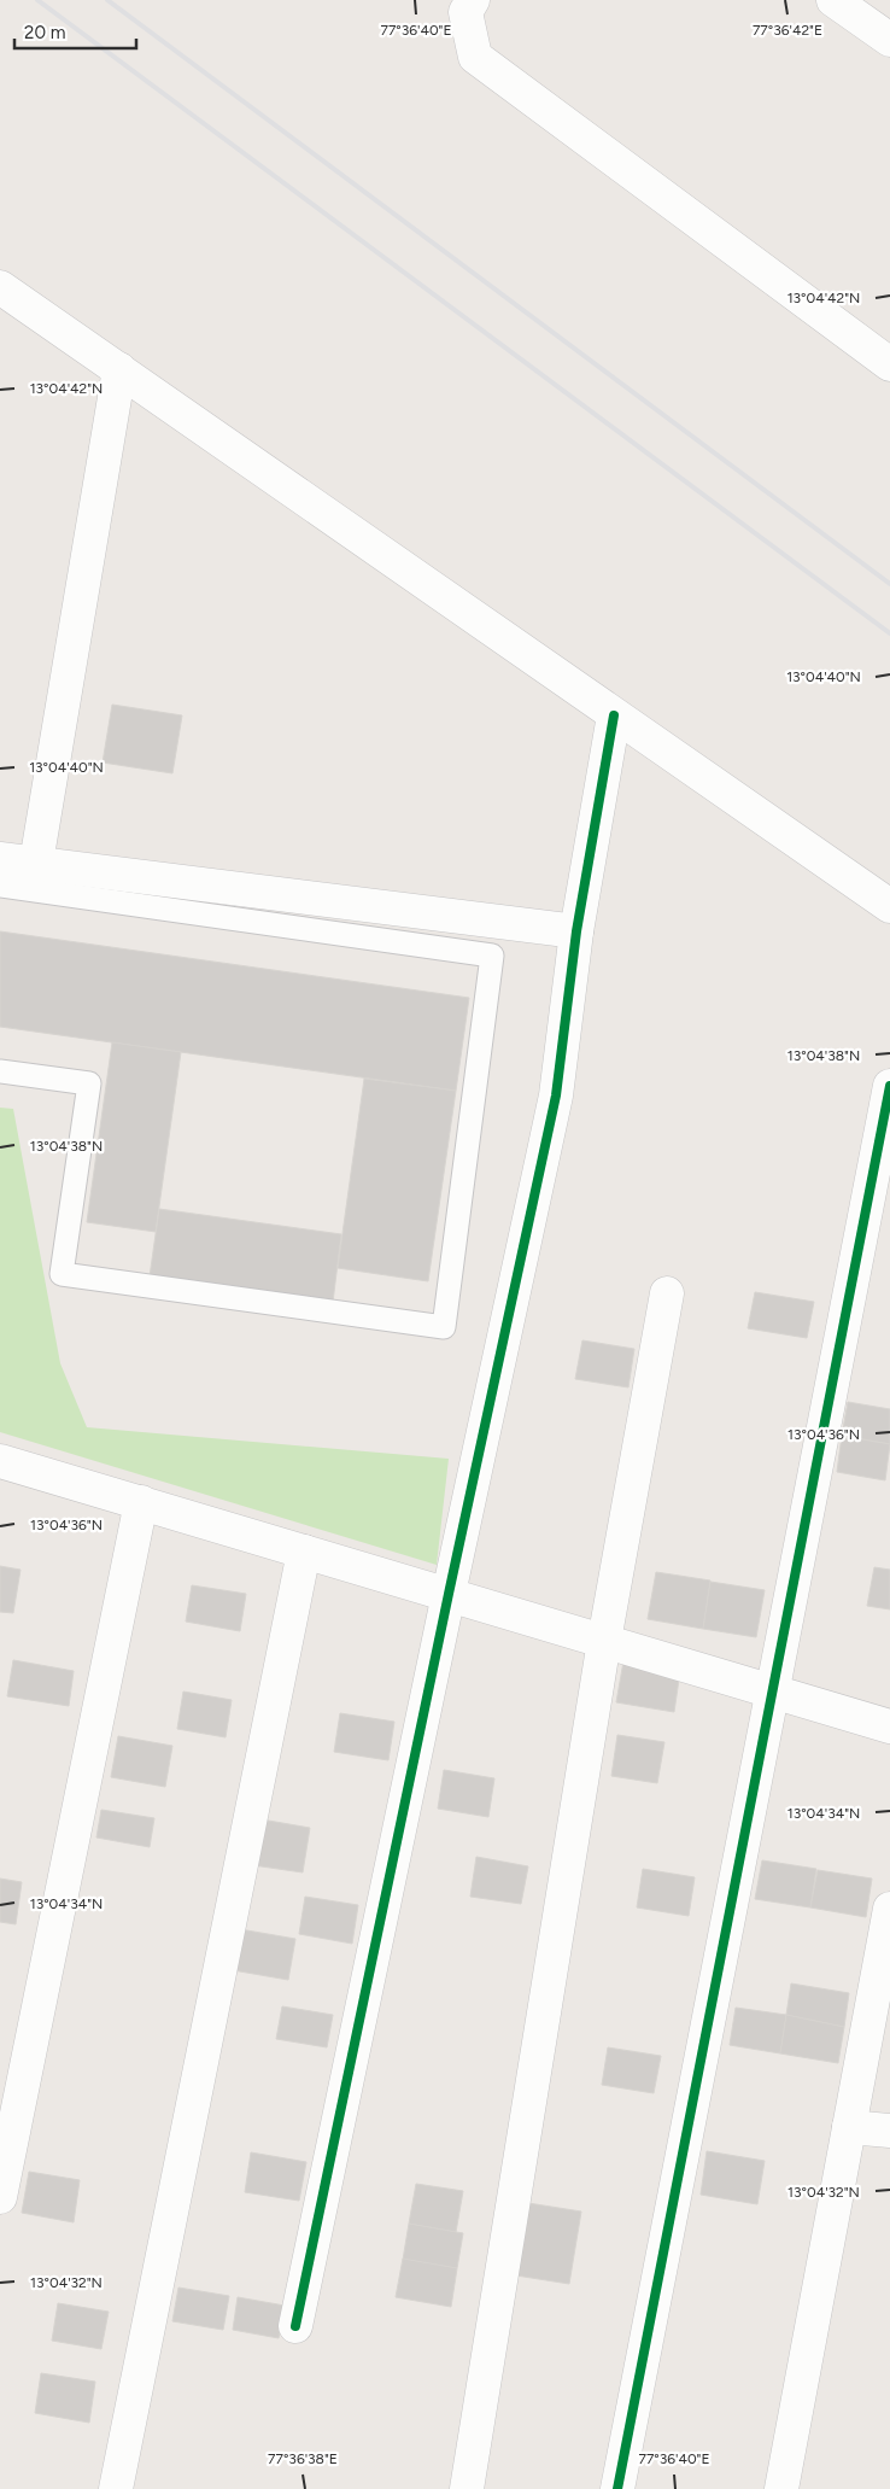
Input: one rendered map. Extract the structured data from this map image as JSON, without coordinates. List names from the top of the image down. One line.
{"scale_bar":"20 m","coordinates":["77°36'40\"E","77°36'42\"E","13°04'42\"N","13°04'40\"N","13°04'38\"N","13°04'36\"N","13°04'34\"N","13°04'32\"N","77°36'38\"E"]}
